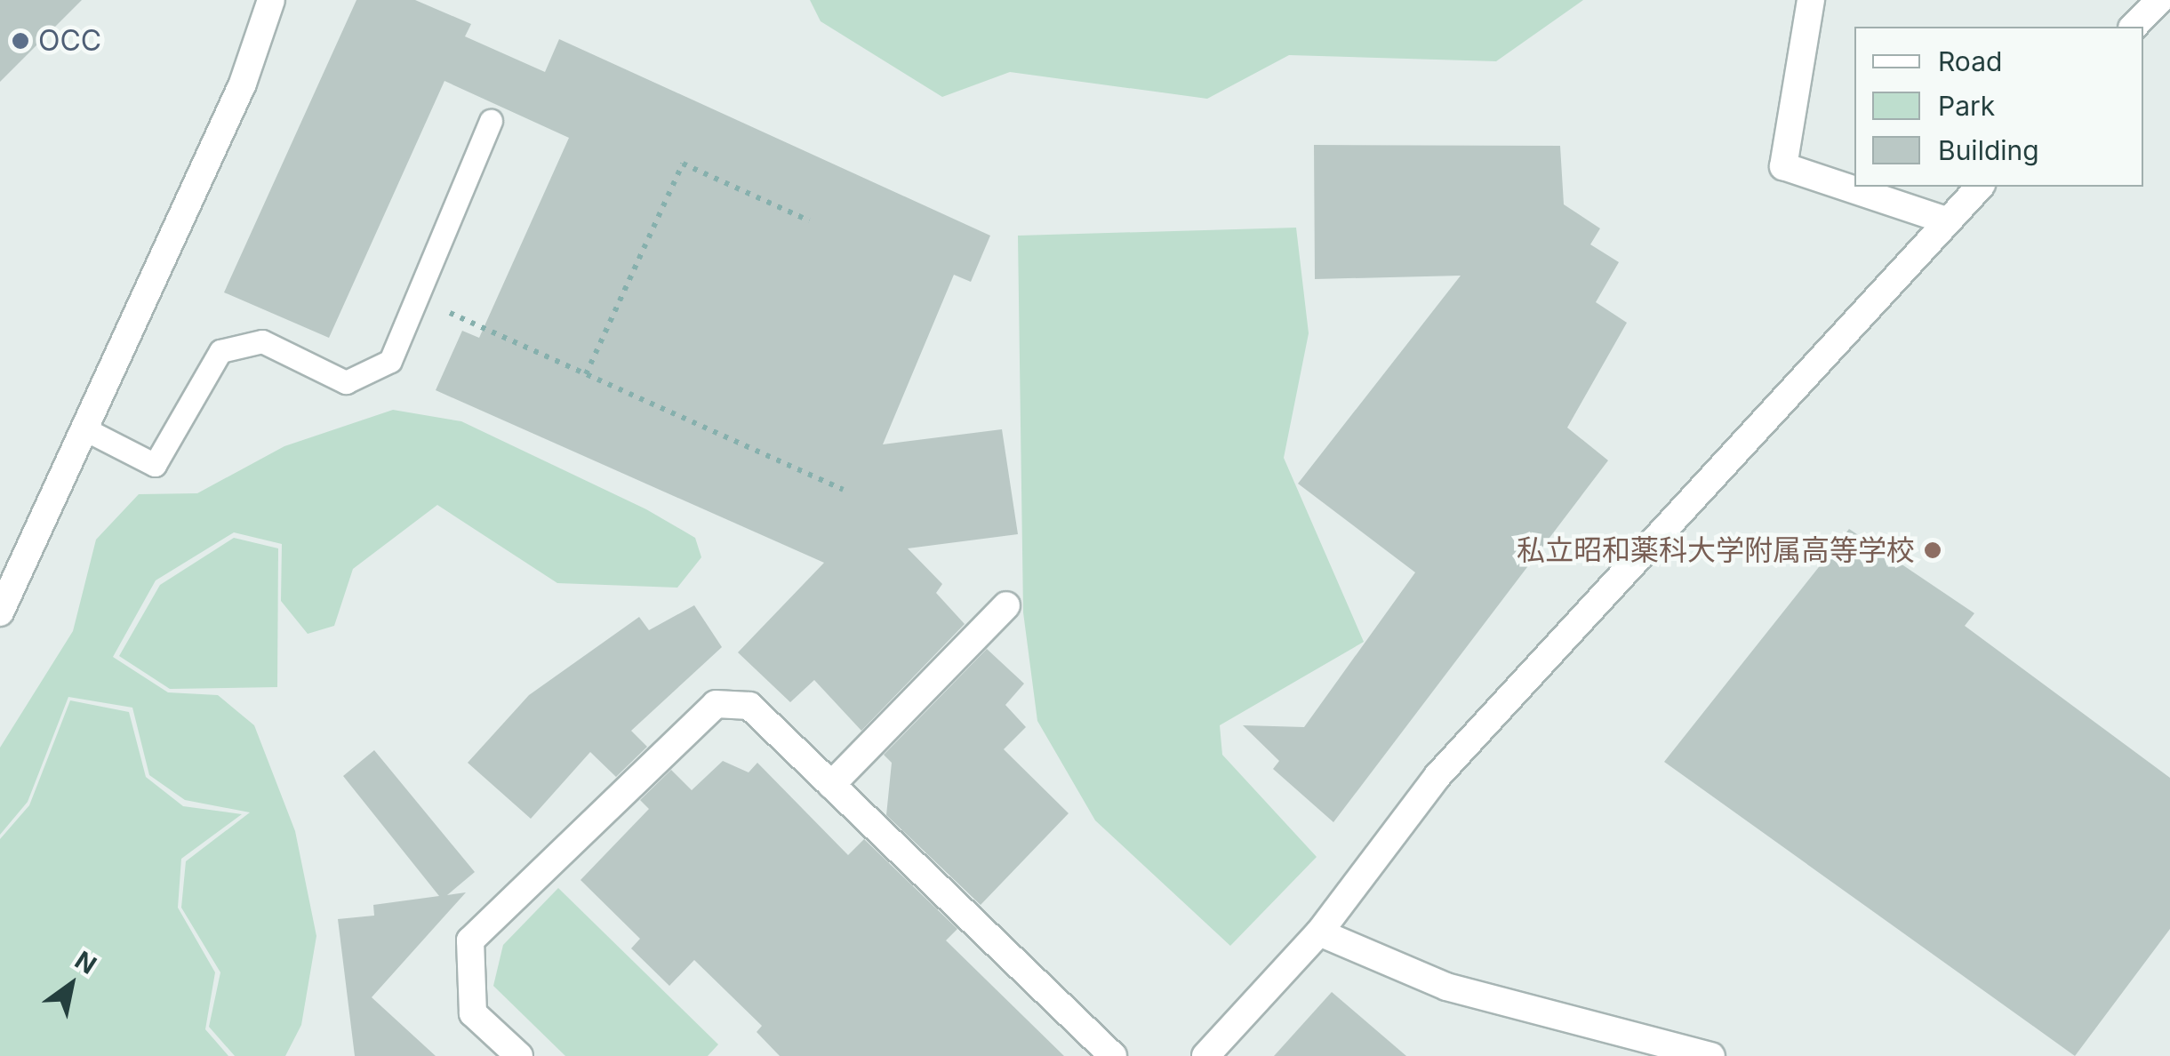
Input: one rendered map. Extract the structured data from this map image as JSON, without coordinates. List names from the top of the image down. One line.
{"places":["OCC","私立昭和薬科大学附属高等学校"],"legend":["Road","Park","Building"],"north":"top right"}
